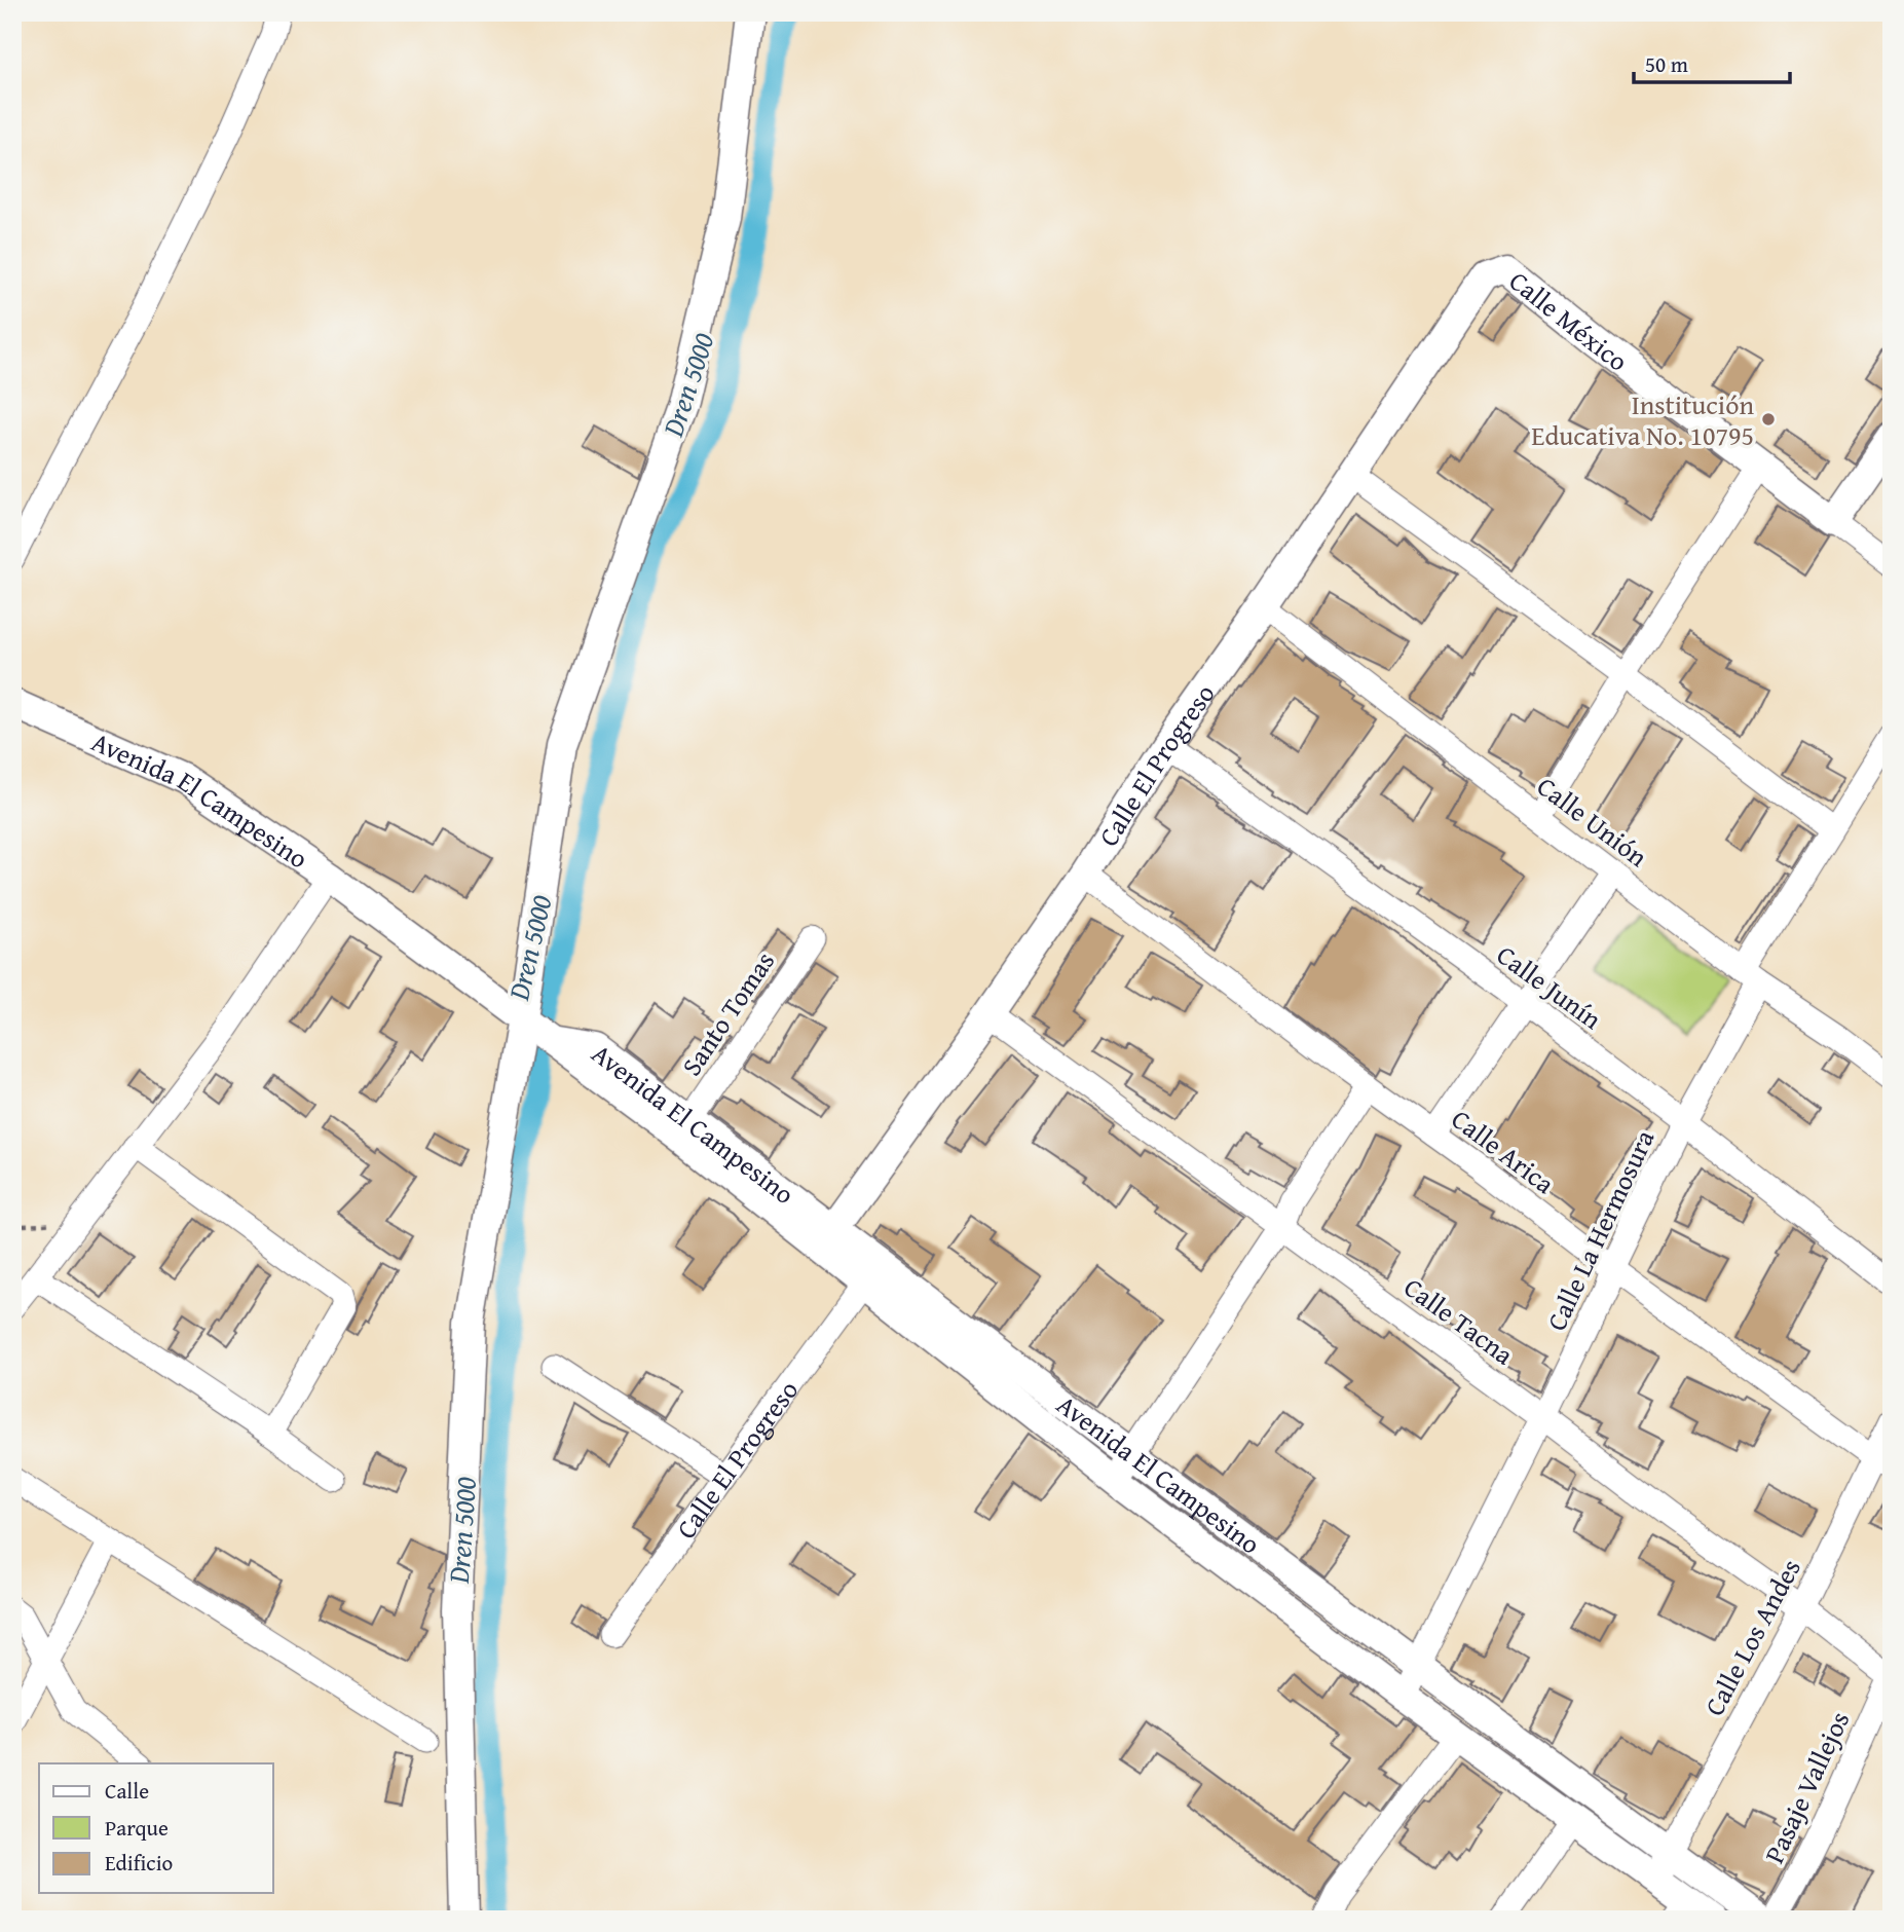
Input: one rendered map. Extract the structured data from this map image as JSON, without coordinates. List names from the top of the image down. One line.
{"streets":{"street":["Calle México","Calle El Progreso","Avenida El Campesino","Calle Unión","Calle Junín","Santo Tomas","Calle Arica","Calle La Hermosura","Calle Tacna","Calle Los Andes","Pasaje Vallejos"]},"crossings":[["Calle México","Calle El Progreso"],["Calle El Progreso","Avenida El Campesino"],["Calle El Progreso","Calle Unión"],["Calle El Progreso","Calle Junín"],["Calle El Progreso","Calle Arica"],["Calle El Progreso","Calle Tacna"],["Avenida El Campesino","Santo Tomas"],["Avenida El Campesino","Calle La Hermosura"],["Avenida El Campesino","Calle Los Andes"],["Calle Unión","Calle La Hermosura"],["Calle Junín","Calle La Hermosura"],["Calle Arica","Calle La Hermosura"],["Calle Arica","Calle Los Andes"],["Calle La Hermosura","Calle Tacna"],["Calle Tacna","Calle Los Andes"],["Calle Tacna","Pasaje Vallejos"]],"water":["Dren 5000"],"places":["Institución Educativa No. 10795"],"legend":["Calle","Parque","Edificio"],"scale_bar":"50 m"}
